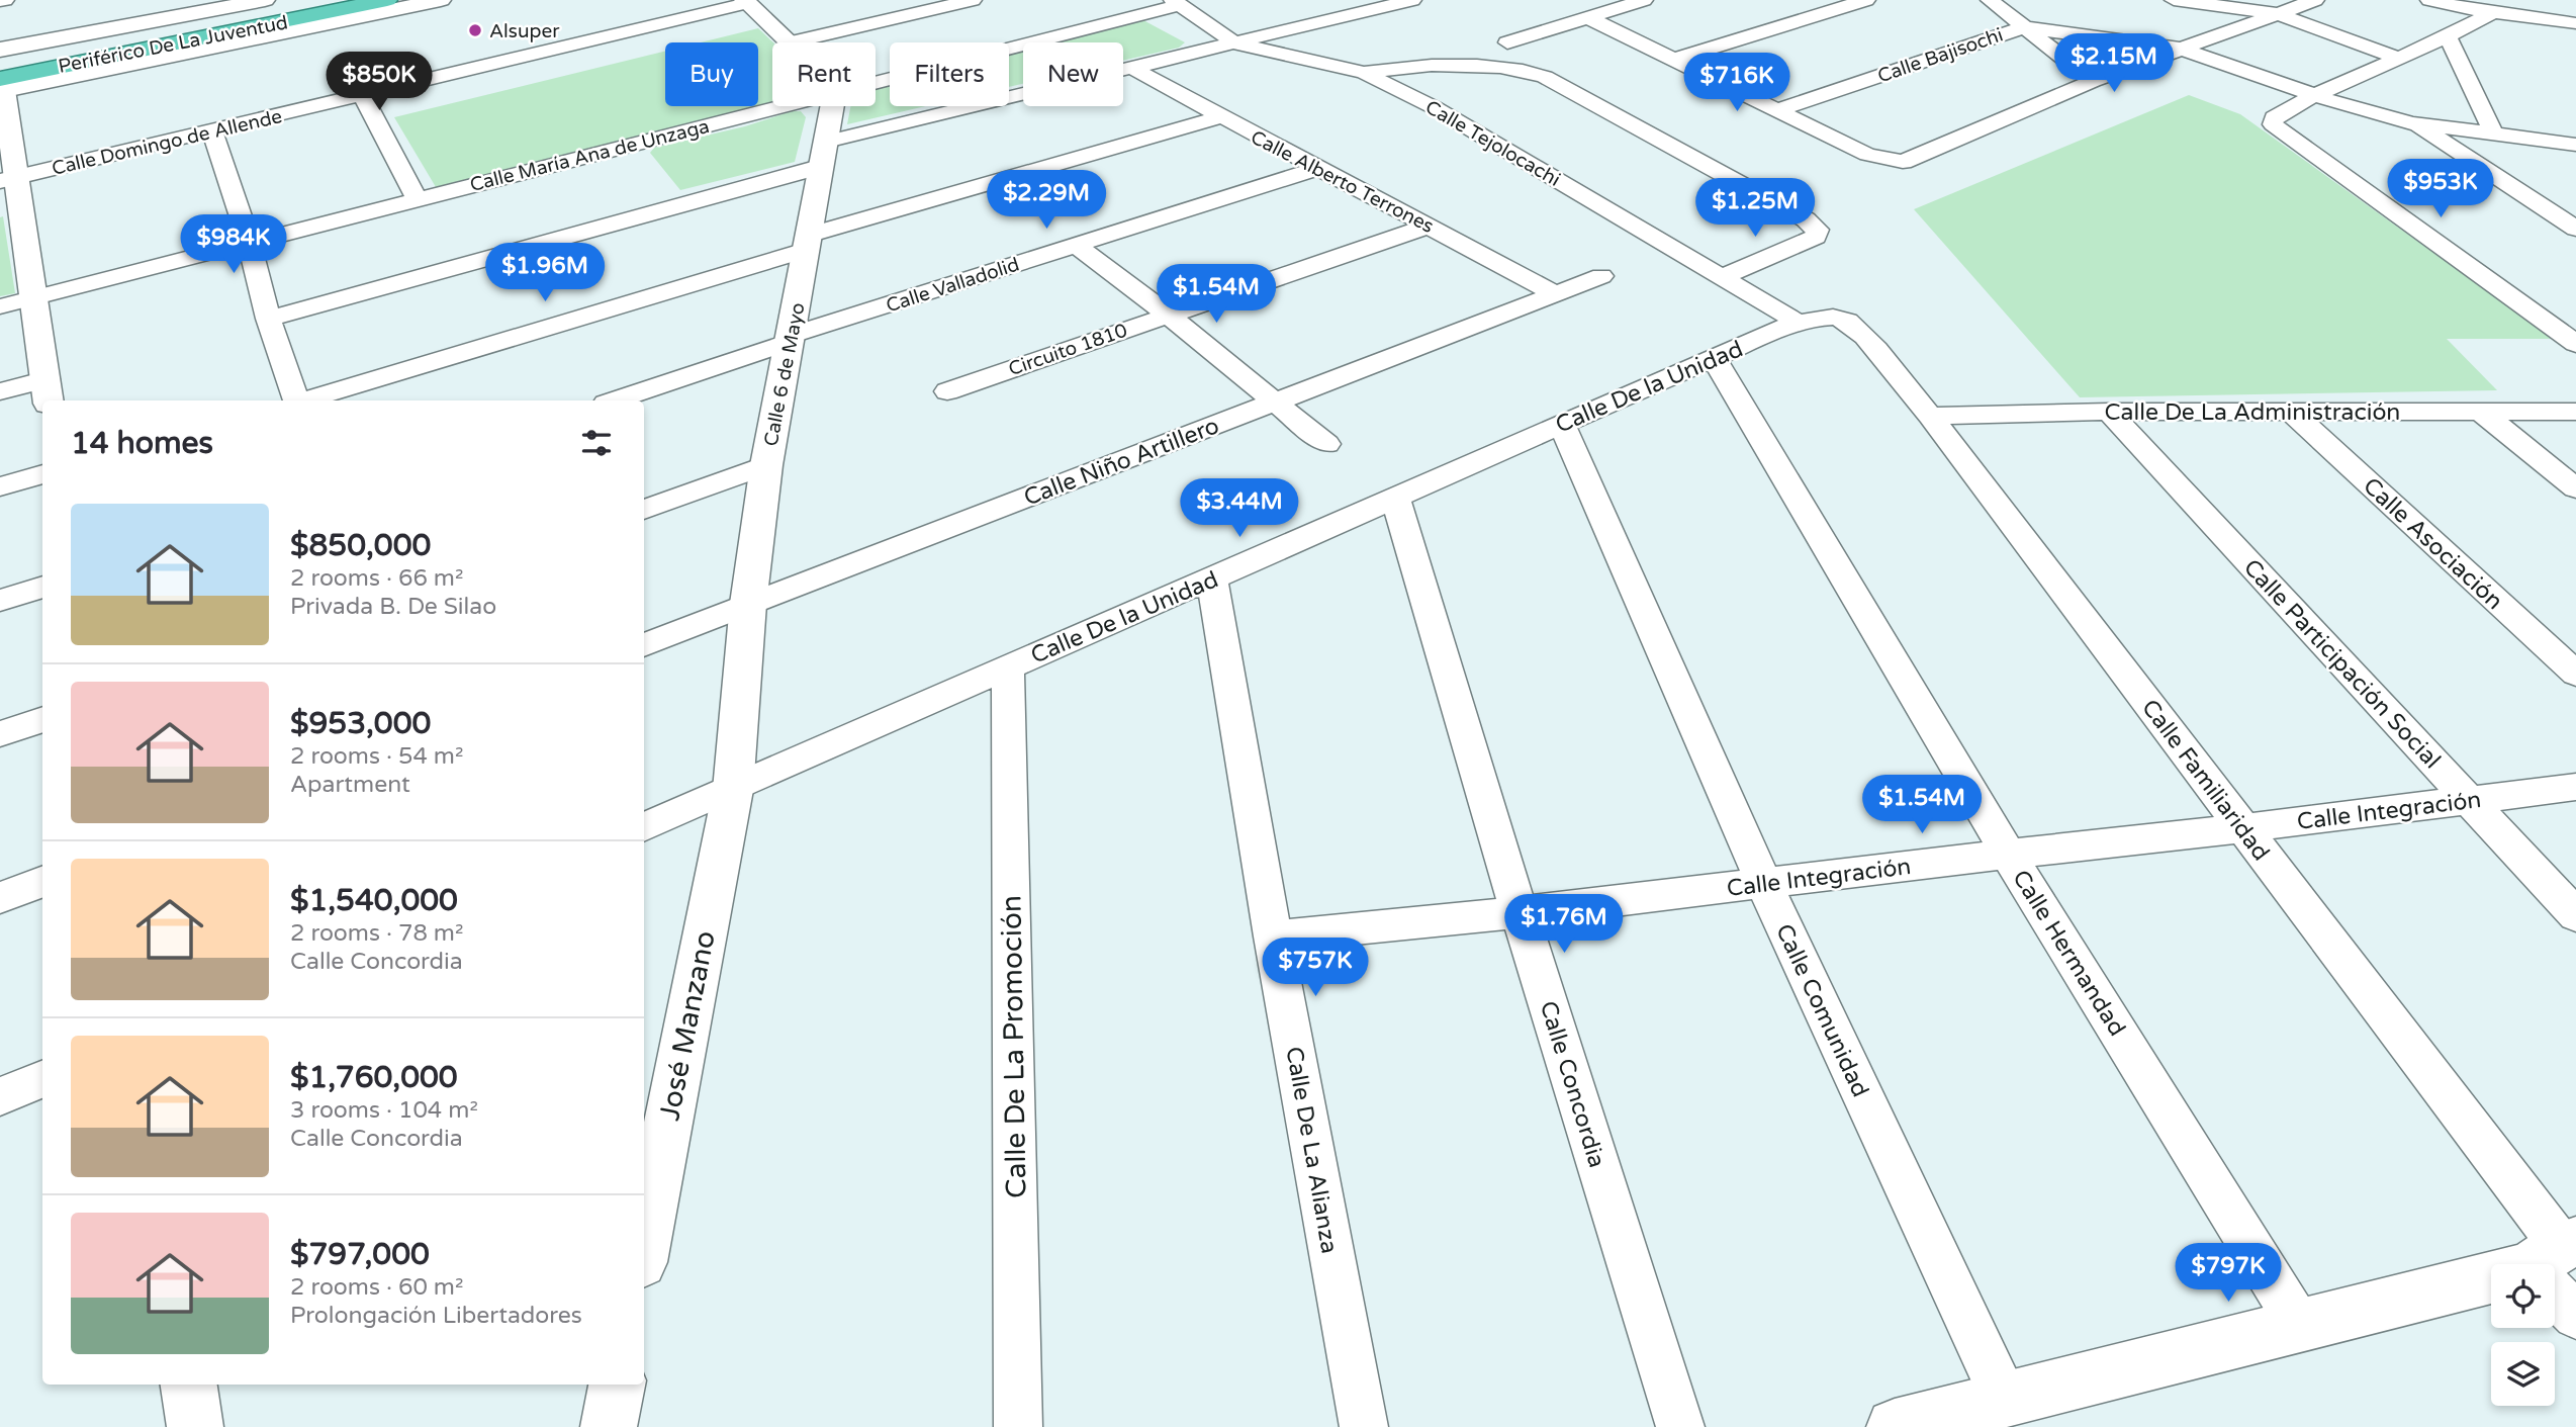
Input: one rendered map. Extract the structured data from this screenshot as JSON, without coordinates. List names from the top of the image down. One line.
{"streets":{"highway":["Periférico De La Juventud"],"street":["Calle Bajisochi","Calle Domingo de Allende","Calle Tejolocachi","Calle María Ana de Unzaga","Calle Alberto Terrones","Calle Valladolid","Circuito 1810","Calle 6 de Mayo","Calle De la Unidad","Calle De La Administración","Calle Niño Artillero","Calle Asociación","Calle Participación Social","Calle Familiaridad","Calle Integración","Calle Hermandad","Calle Comunidad","José Manzano","Calle De La Promoción","Calle Concordia","Calle De La Alianza"]},"crossings":[["Calle Tejolocachi","Calle María Ana de Unzaga"],["Calle Tejolocachi","Calle De la Unidad"],["Calle Alberto Terrones","Calle Valladolid"],["Calle Alberto Terrones","Circuito 1810"],["Calle Alberto Terrones","Calle Niño Artillero"],["Calle Valladolid","Calle 6 de Mayo"],["Calle 6 de Mayo","Calle De la Unidad"],["Calle 6 de Mayo","Calle Niño Artillero"],["Calle 6 de Mayo","José Manzano"],["Calle De la Unidad","Calle Familiaridad"],["Calle De la Unidad","Calle Hermandad"],["Calle De la Unidad","Calle Comunidad"],["Calle De la Unidad","José Manzano"],["Calle De la Unidad","Calle De La Promoción"],["Calle De la Unidad","Calle Concordia"],["Calle De la Unidad","Calle De La Alianza"],["Calle De La Administración","Calle Asociación"],["Calle De La Administración","Calle Participación Social"],["Calle De La Administración","Calle Familiaridad"],["Calle Participación Social","Calle Integración"],["Calle Familiaridad","Calle Integración"],["Calle Integración","Calle Hermandad"],["Calle Integración","Calle Comunidad"],["Calle Integración","Calle Concordia"],["Calle Integración","Calle De La Alianza"]],"places":["Alsuper"],"page":{"price":["$2.15M","$850K","$716K","$953K","$2.29M","$1.25M","$984K","$1.96M","$1.54M","$3.44M","$1.54M","$1.76M","$757K","$797K"],"chip":["Buy","Rent","Filters","New"],"heading":"14 homes","list":[{"name":"$850,000","note":"2 rooms · 66 m² · Privada B. De Silao"},{"name":"$953,000","note":"2 rooms · 54 m² · Apartment"},{"name":"$1,540,000","note":"2 rooms · 78 m² · Calle Concordia"},{"name":"$1,760,000","note":"3 rooms · 104 m² · Calle Concordia"},{"name":"$797,000","note":"2 rooms · 60 m² · Prolongación Libertadores"}]}}
